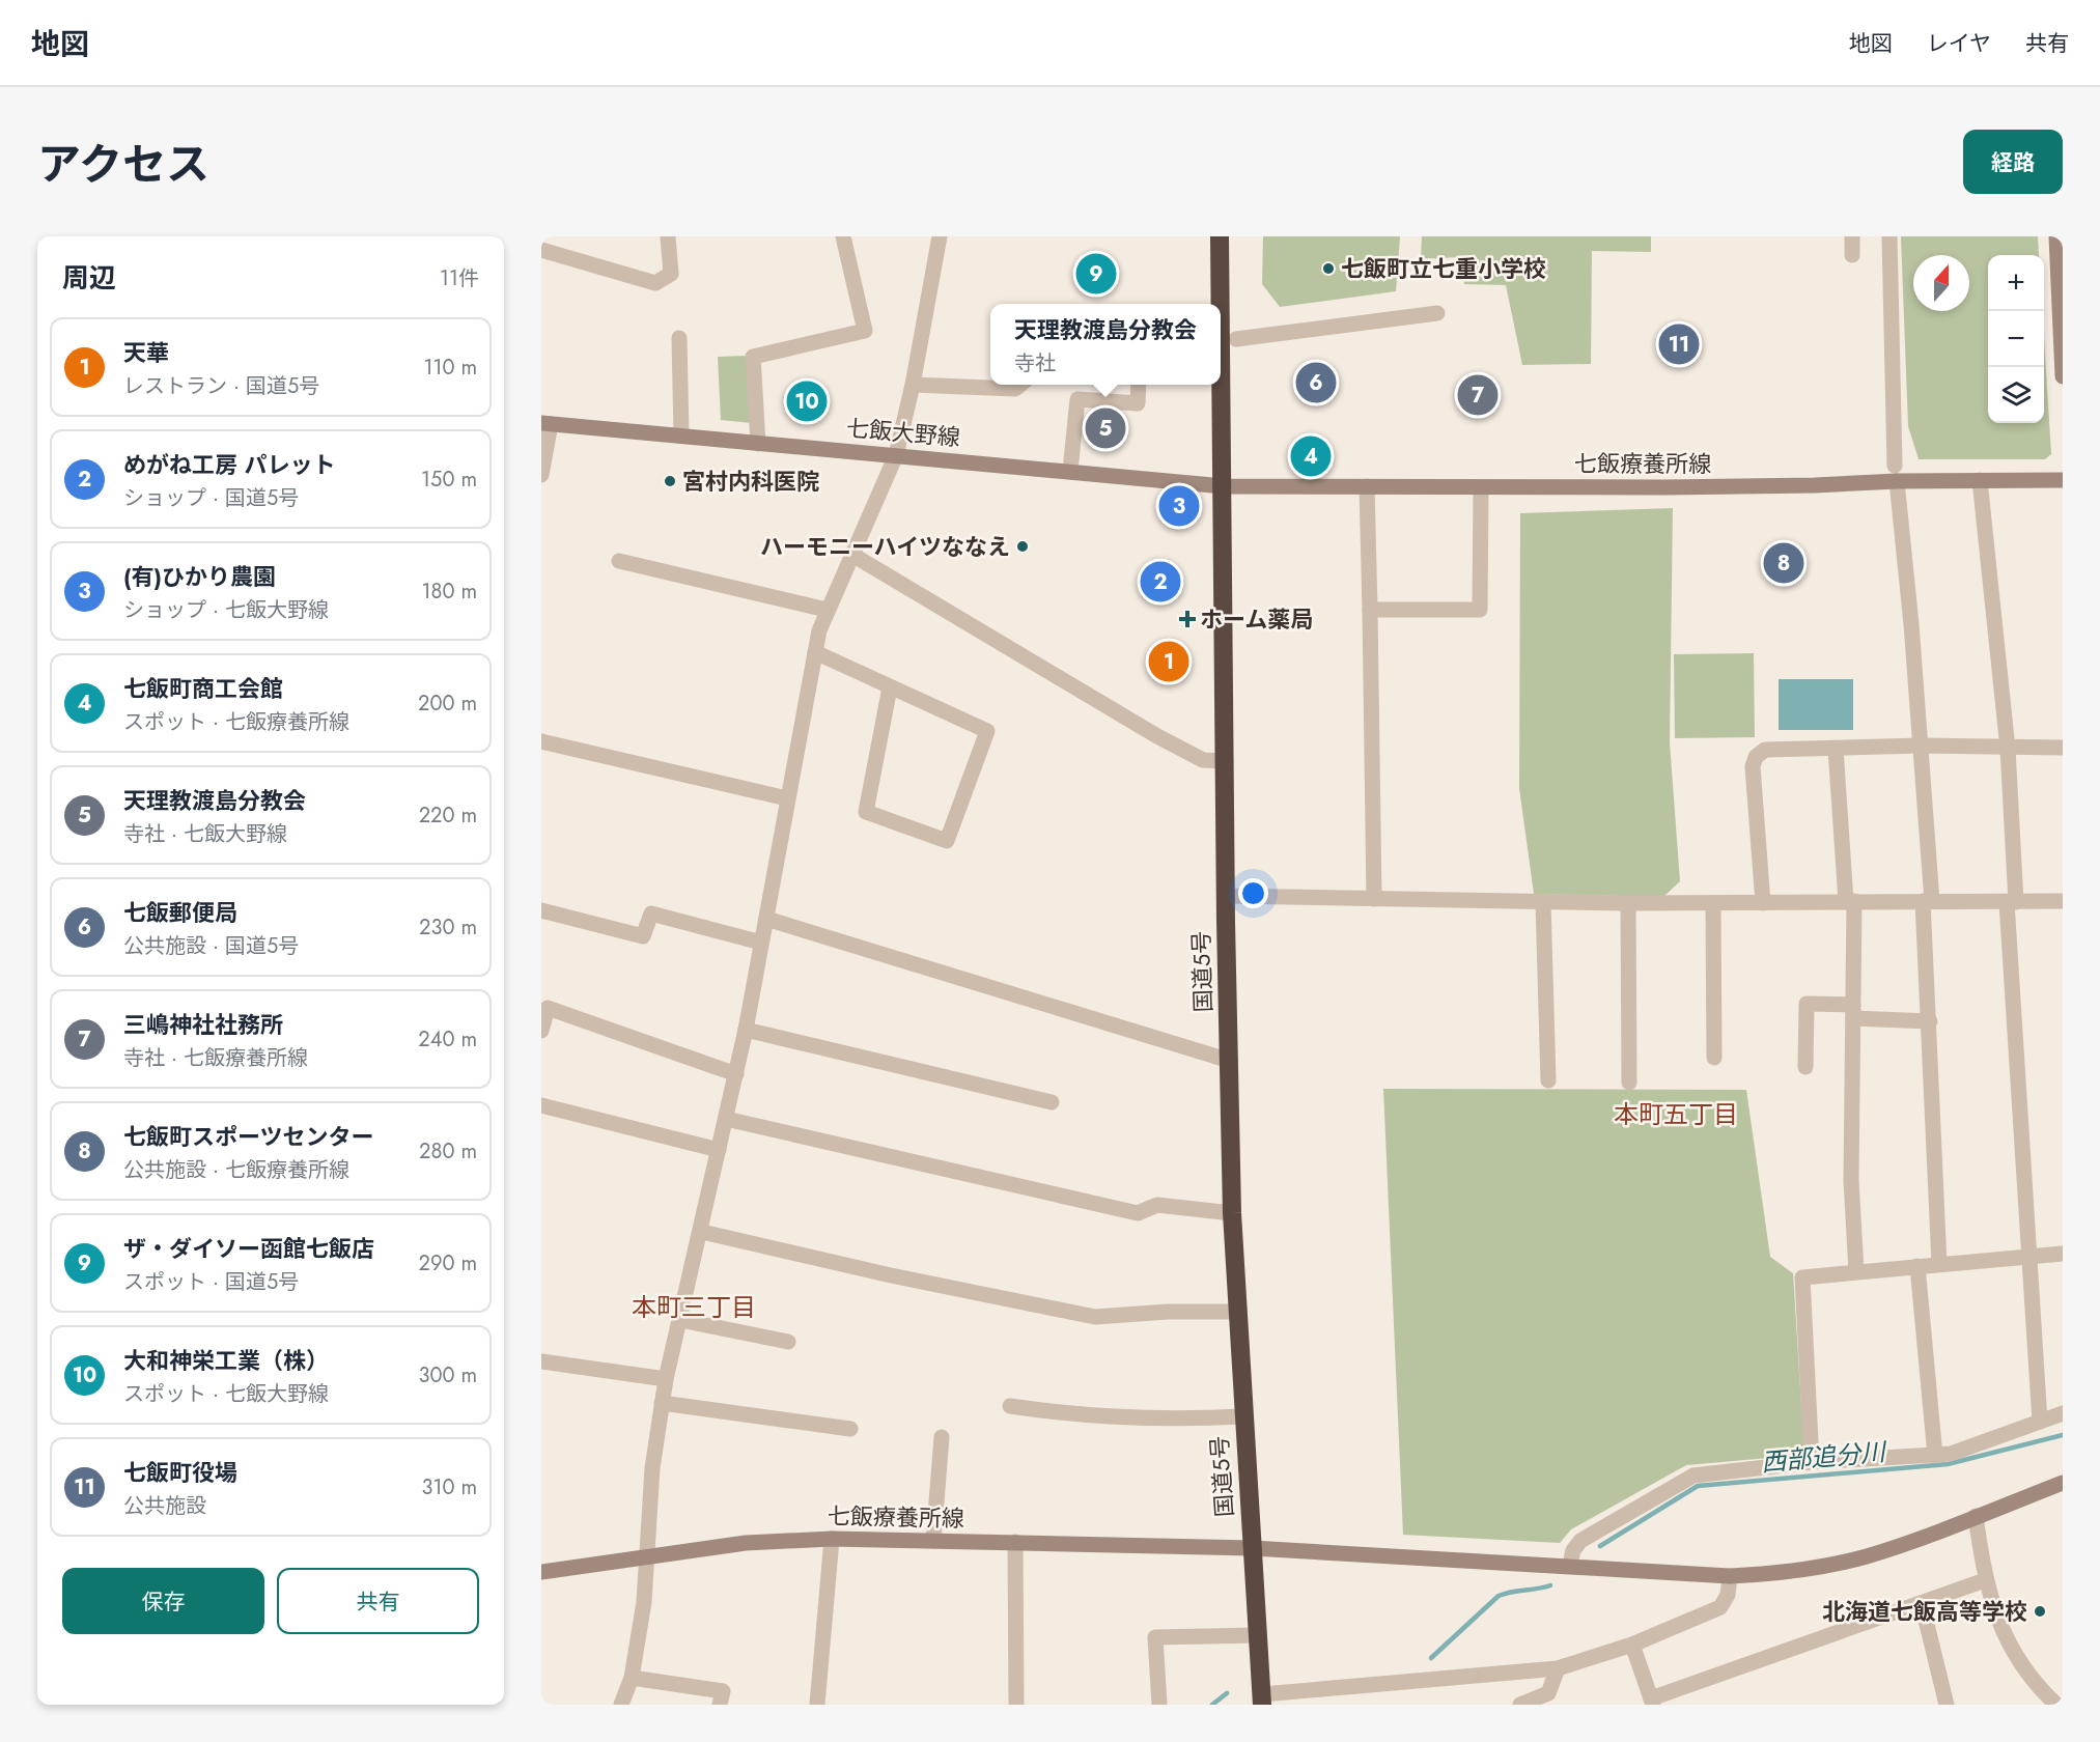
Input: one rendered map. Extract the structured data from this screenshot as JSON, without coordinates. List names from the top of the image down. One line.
{"streets":{"highway":["国道5号"],"main road":["七飯大野線","七飯療養所線"]},"crossings":[["七飯大野線","七飯療養所線"],["七飯大野線","国道5号"],["七飯療養所線","国道5号"]],"districts":["本町五丁目","本町三丁目"],"water":["西部追分川"],"places":{"other":["七飯町立七重小学校","宮村内科医院","ハーモニーハイツななえ","北海道七飯高等学校"],"health":["ホーム薬局"]},"north":"top","page":{"header":"地図","nav":["地図","レイヤ","共有"],"title":"アクセス","buttons":["経路",["保存","共有"]],"heading":["周辺","11件"],"pins":["9","11","6","7","10","5","4","3","8","2","1"],"map_buttons":["+","−"],"popup":["天理教渡島分教会","寺社"],"list":[{"mark":"1","name":"天華","note":"レストラン · 国道5号","value":"110 m"},{"mark":"2","name":"めがね工房 パレット","note":"ショップ · 国道5号","value":"150 m"},{"mark":"3","name":"(有)ひかり農園","note":"ショップ · 七飯大野線","value":"180 m"},{"mark":"4","name":"七飯町商工会館","note":"スポット · 七飯療養所線","value":"200 m"},{"mark":"5","name":"天理教渡島分教会","note":"寺社 · 七飯大野線","value":"220 m"},{"mark":"6","name":"七飯郵便局","note":"公共施設 · 国道5号","value":"230 m"},{"mark":"7","name":"三嶋神社社務所","note":"寺社 · 七飯療養所線","value":"240 m"},{"mark":"8","name":"七飯町スポーツセンター","note":"公共施設 · 七飯療養所線","value":"280 m"},{"mark":"9","name":"ザ・ダイソー函館七飯店","note":"スポット · 国道5号","value":"290 m"},{"mark":"10","name":"大和神栄工業（株）","note":"スポット · 七飯大野線","value":"300 m"},{"mark":"11","name":"七飯町役場","note":"公共施設","value":"310 m"}]}}
